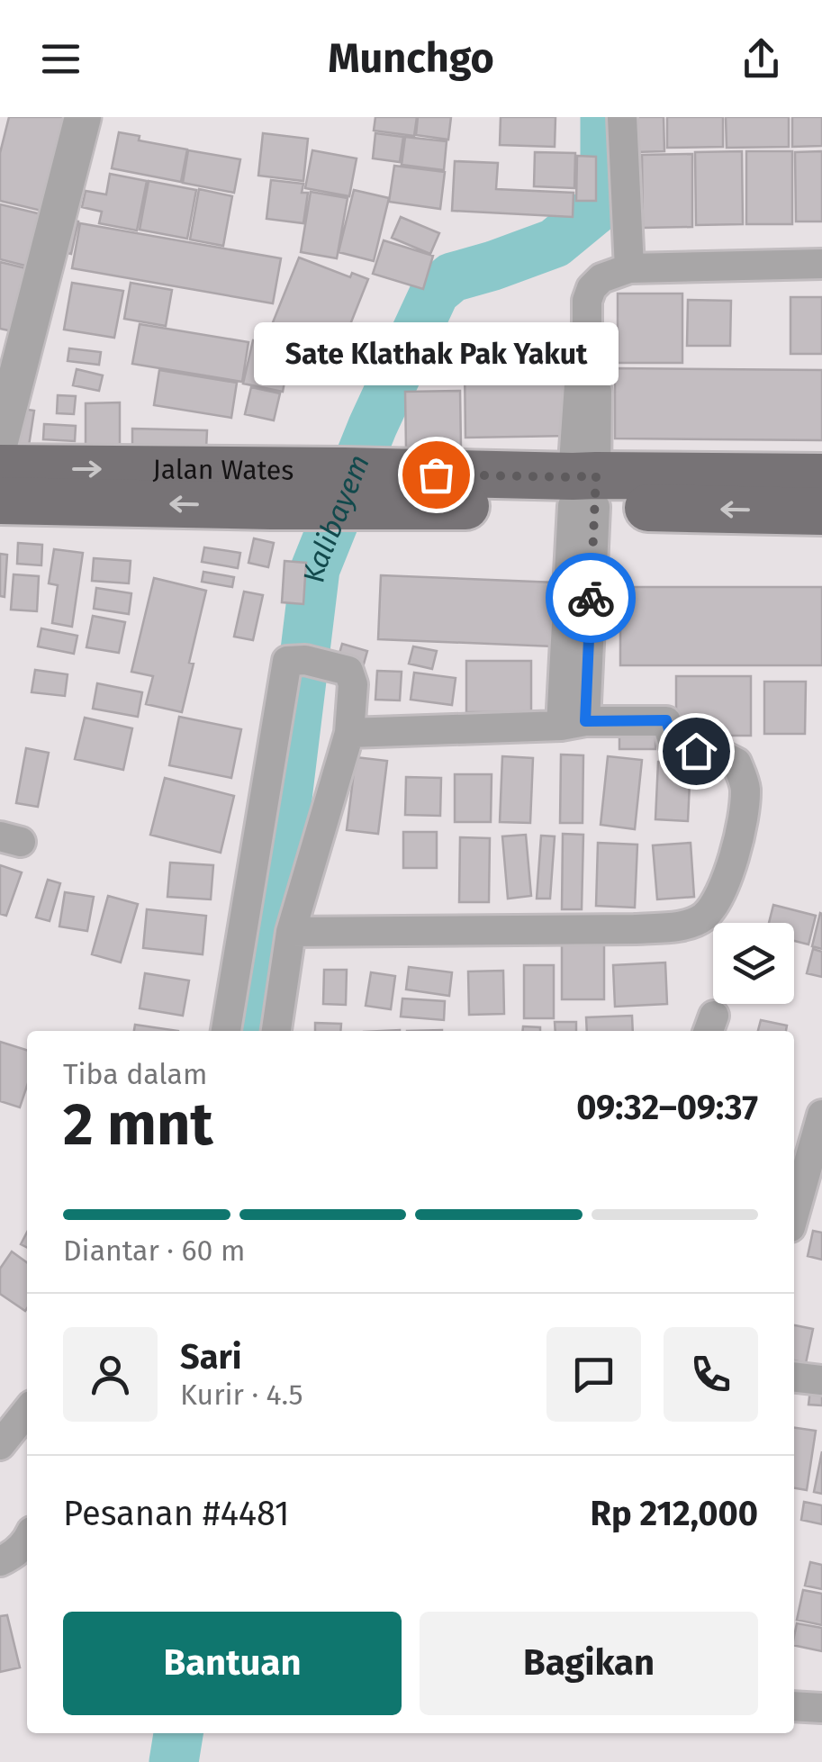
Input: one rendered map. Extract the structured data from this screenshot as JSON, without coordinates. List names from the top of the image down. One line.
{"streets":{"main road":["Jalan Wates"]},"water":["Kalibayem"],"places":["Sate Klathak Pak Yakut"],"page":{"header":"Munchgo","bubble":"Sate Klathak Pak Yakut","heading":["2 mnt","Tiba dalam","09:32–09:37"],"panel":["Sari","Kurir · 4.5","Pesanan #4481","Rp 212,000"],"bar":"Diantar · 60 m","buttons":["Bantuan","Bagikan"]}}
